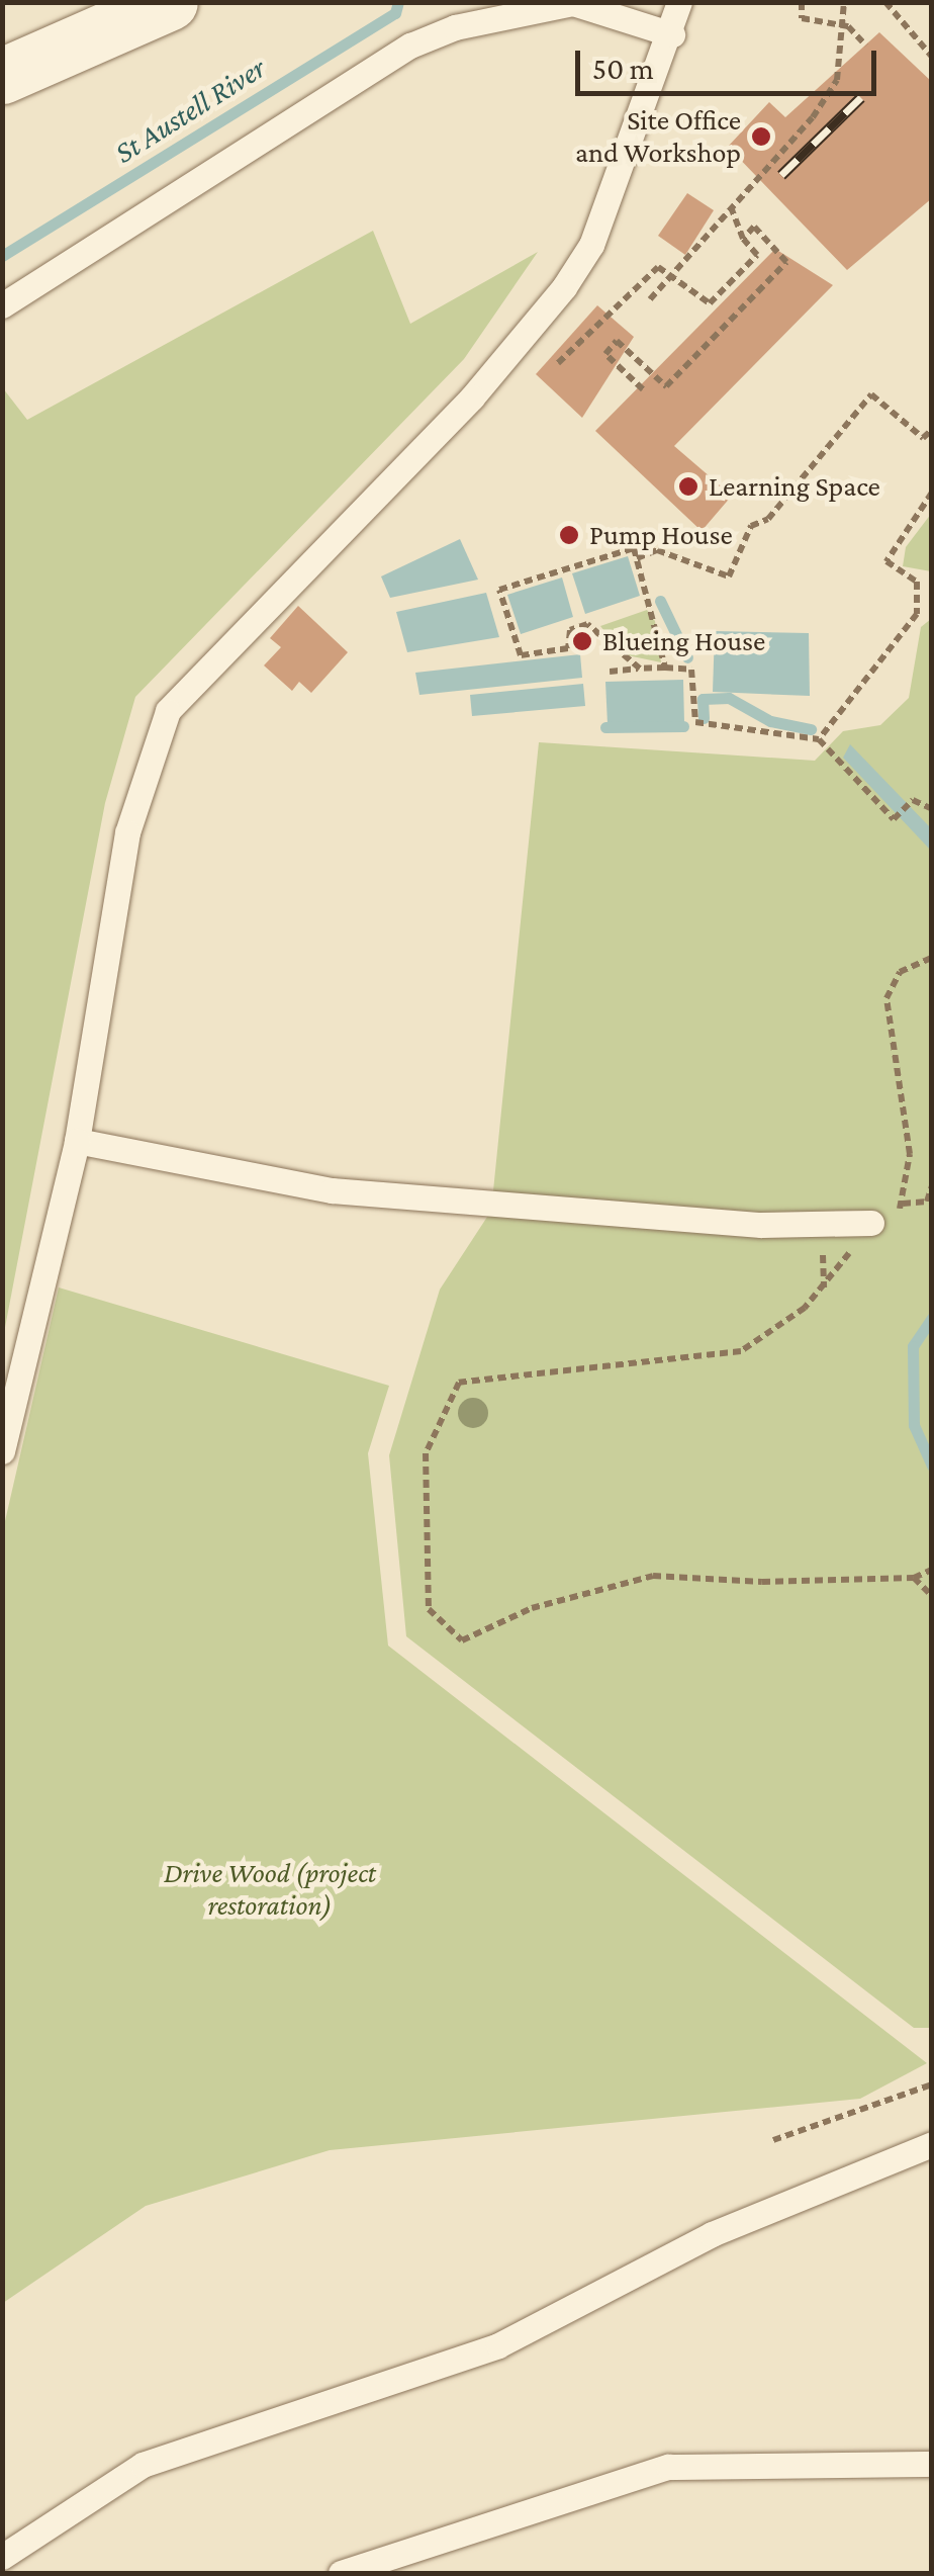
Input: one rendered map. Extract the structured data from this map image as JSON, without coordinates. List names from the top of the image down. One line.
{"water":["St Austell River"],"parks":["Drive Wood (project restoration)"],"places":["Site Office and Workshop","Learning Space","Pump House","Blueing House"],"scale_bar":"50 m"}
